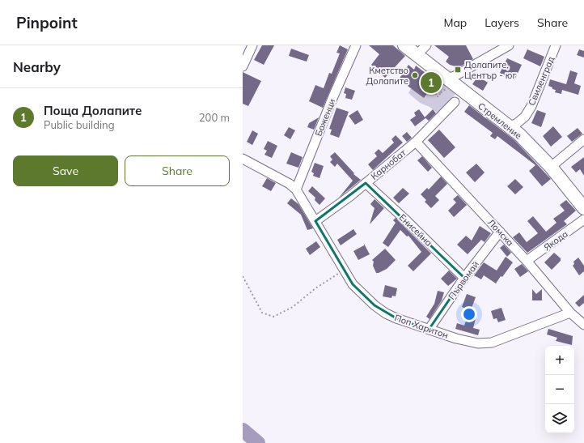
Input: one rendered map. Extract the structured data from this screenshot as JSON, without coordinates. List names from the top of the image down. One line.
{"streets":{"street":["Свиленград","Боженци","Стремление","Карнобат","Енисейна","Ломска","Якода","Първомай","Поп Харитон"]},"crossings":[["Свиленград","Стремление"],["Боженци","Поп Харитон"],["Карнобат","Енисейна"],["Карнобат","Ломска"],["Карнобат","Поп Харитон"],["Енисейна","Първомай"],["Ломска","Якода"],["Ломска","Първомай"],["Ломска","Поп Харитон"],["Първомай","Поп Харитон"]],"places":{"transit":["Долапите, Център - юг"],"other":["Кметство Долапите"]},"page":{"header":"Pinpoint","nav":["Map","Layers","Share"],"heading":"Nearby","pins":"1","list":[{"mark":"1","name":"Поща Долапите","note":"Public building","value":"200 m"}],"buttons":["Save","Share"],"map_buttons":["+","−"]}}
